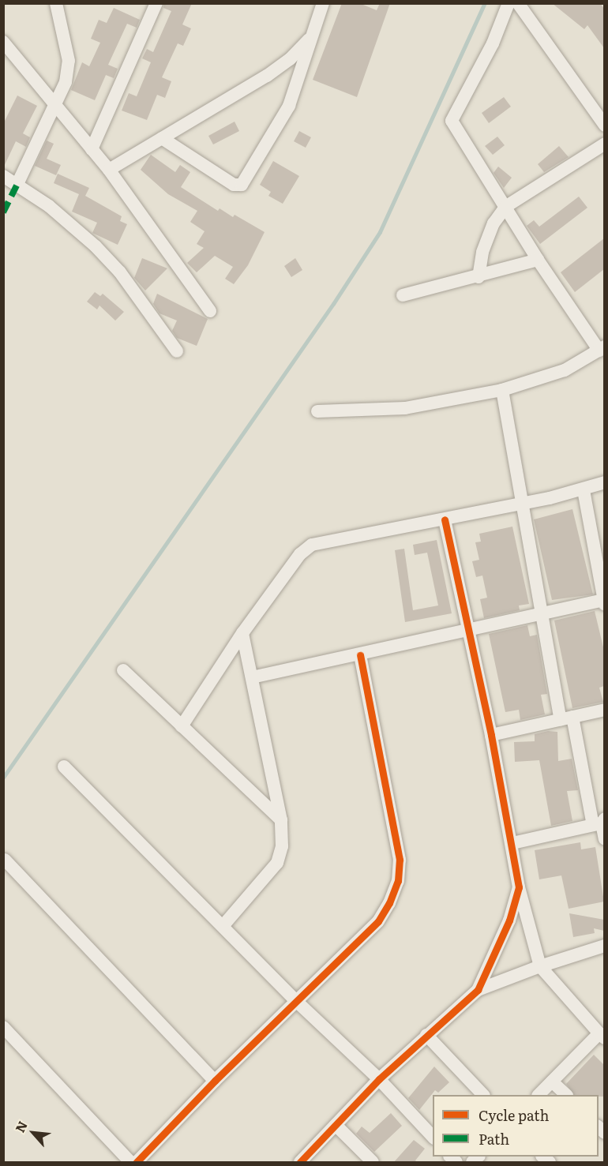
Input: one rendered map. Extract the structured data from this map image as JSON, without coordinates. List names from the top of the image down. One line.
{"legend":["Cycle path","Path"],"north":"top left"}
